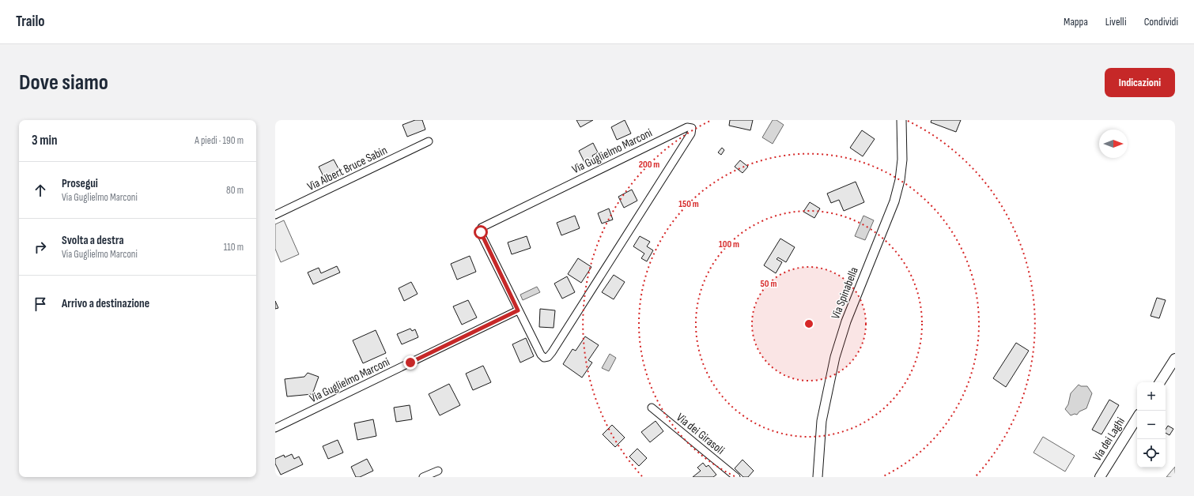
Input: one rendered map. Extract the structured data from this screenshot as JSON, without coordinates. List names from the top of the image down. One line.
{"streets":{"main road":["Via dei Laghi"],"street":["Via Guglielmo Marconi","Via Albert Bruce Sabin","Via Spinabella","Via dei Girasoli"]},"north":"right","page":{"header":"Trailo","nav":["Mappa","Livelli","Condividi"],"buttons":"Indicazioni","title":"Dove siamo","heading":["3 min","A piedi · 190 m"],"list":[["Prosegui","Via Guglielmo Marconi","80 m"],["Svolta a destra","Via Guglielmo Marconi","110 m"],"Arrivo a destinazione"],"map_buttons":["+","−"]},"rings":["200 m","150 m","100 m","50 m"]}
